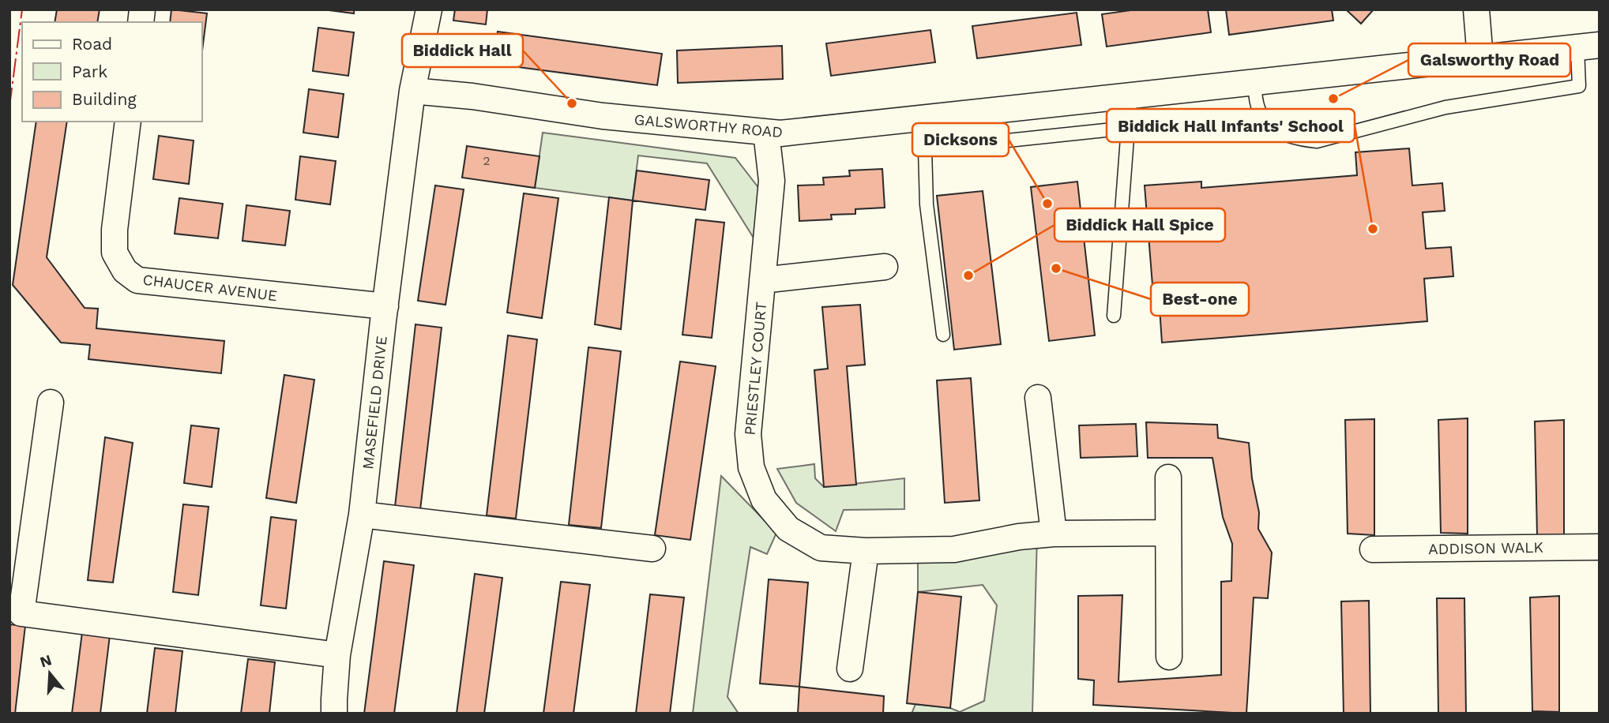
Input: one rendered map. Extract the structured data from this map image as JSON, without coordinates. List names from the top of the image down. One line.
{"streets":{"street":["GALSWORTHY ROAD","CHAUCER AVENUE","PRIESTLEY COURT","MASEFIELD DRIVE","ADDISON WALK"]},"crossings":[["GALSWORTHY ROAD","PRIESTLEY COURT"],["GALSWORTHY ROAD","MASEFIELD DRIVE"],["CHAUCER AVENUE","MASEFIELD DRIVE"]],"places":["Galsworthy Road","Biddick Hall","Dicksons","Biddick Hall Infants' School","Best-one","Biddick Hall Spice"],"house_numbers":["2"],"legend":["Road","Park","Building"],"north":"top"}
